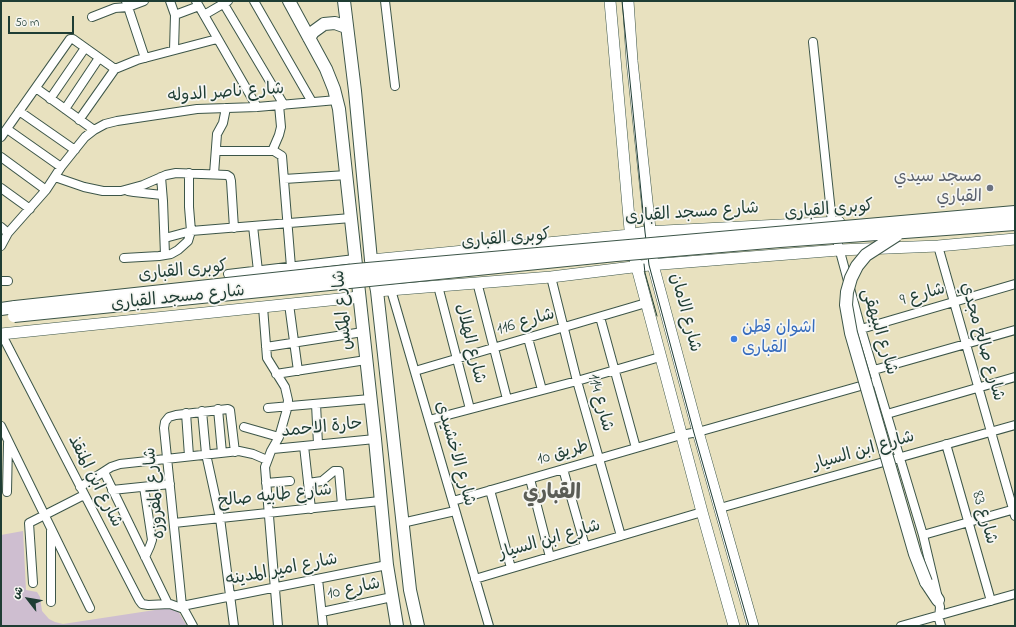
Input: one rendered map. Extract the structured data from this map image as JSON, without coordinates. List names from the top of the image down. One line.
{"streets":{"main road":["كوبرى القبارى","شارع المكس"],"street":["شارع ناصر الدوله","شارع مسجد القبارى","شارع 9","شارع الامان","شارع 116","شارع البيهقى","شارع صالح مجدي","شارع الهلال","شارع 114","حارة الاحمد","شارع ابن السيار","شارع الاخشيدى","طريق 10","شارع ابن المنقذ","شارع المفروزه","شارع طابيه صالح","شارع 83","شارع امير المدينه","شارع 10"]},"crossings":[["شارع ناصر الدوله","شارع المكس"],["شارع مسجد القبارى","شارع المكس"],["شارع مسجد القبارى","شارع الامان"],["شارع مسجد القبارى","شارع البيهقى"],["شارع مسجد القبارى","شارع ابن المنقذ"],["شارع 9","شارع البيهقى"],["شارع 9","شارع صالح مجدي"],["شارع المكس","حارة الاحمد"],["شارع المكس","شارع طابيه صالح"],["شارع المكس","شارع امير المدينه"],["شارع المكس","شارع 10"],["شارع الامان","شارع 116"],["شارع الامان","شارع ابن السيار"],["شارع الامان","طريق 10"],["شارع 116","شارع الهلال"],["شارع 116","شارع 114"],["شارع 116","شارع الاخشيدى"],["شارع البيهقى","شارع ابن السيار"],["شارع البيهقى","طريق 10"],["شارع صالح مجدي","شارع ابن السيار"],["شارع 114","شارع ابن السيار"],["شارع 114","طريق 10"],["شارع ابن السيار","شارع الاخشيدى"],["شارع ابن السيار","شارع 83"],["شارع الاخشيدى","طريق 10"],["شارع ابن المنقذ","شارع المفروزه"],["شارع ابن المنقذ","شارع امير المدينه"],["شارع المفروزه","شارع طابيه صالح"],["شارع المفروزه","شارع امير المدينه"]],"districts":["القباري"],"places":["مسجد سيدي القباري","اشوان قطن القبارى"],"scale_bar":"50 m","north":"top left"}
